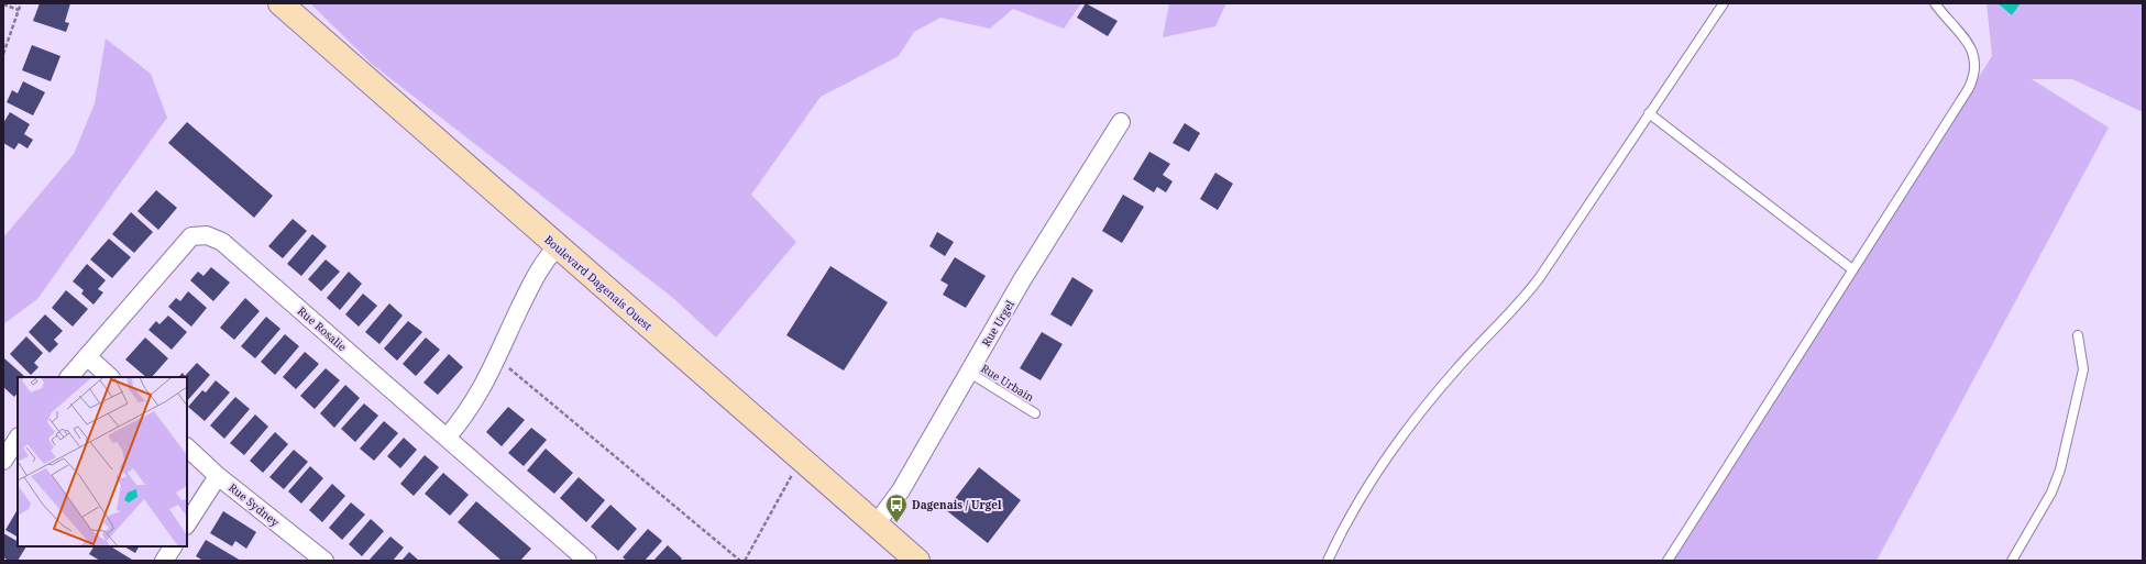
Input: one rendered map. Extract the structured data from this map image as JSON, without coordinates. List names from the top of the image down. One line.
{"streets":{"main road":["Boulevard Dagenais Ouest"],"street":["Rue Urgel","Rue Rosalie","Rue Sydney"],"lane":["Rue Urbain"]},"crossings":[["Boulevard Dagenais Ouest","Rue Urgel"],["Rue Urgel","Rue Urbain"]],"places":{"bus stop":["Dagenais / Urgel"]}}
